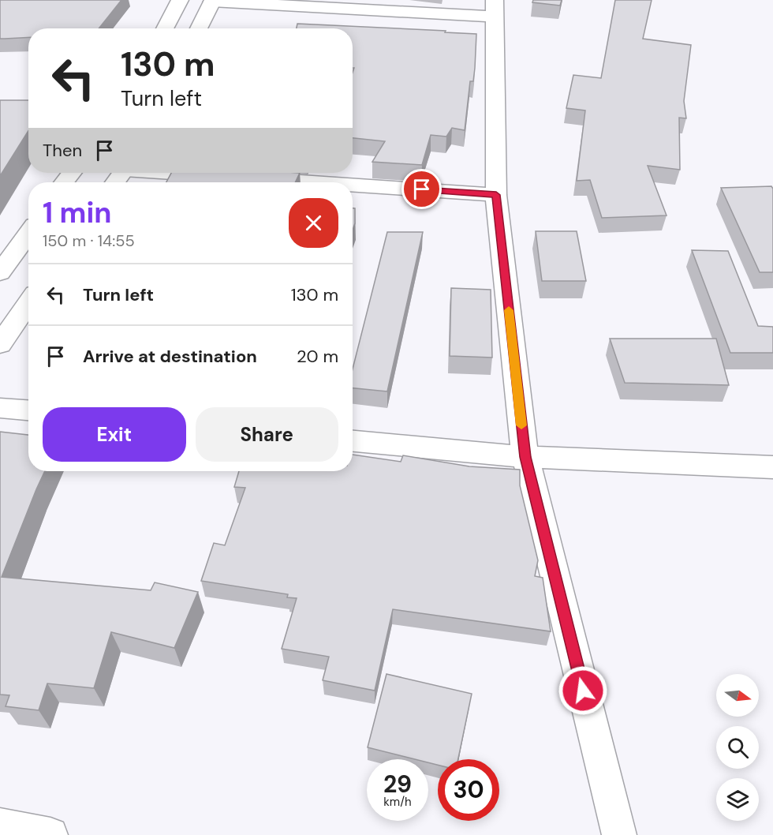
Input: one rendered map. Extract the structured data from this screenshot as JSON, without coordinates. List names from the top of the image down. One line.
{"north":"right","page":{"turn":["130 m","Turn left"],"then":"Then","heading":["1 min","150 m · 14:55"],"list":[{"name":"Turn left","value":"130 m"},{"name":"Arrive at destination","value":"20 m"}],"buttons":["Exit","Share"],"speed":"29 km/h","limit":"30"}}
